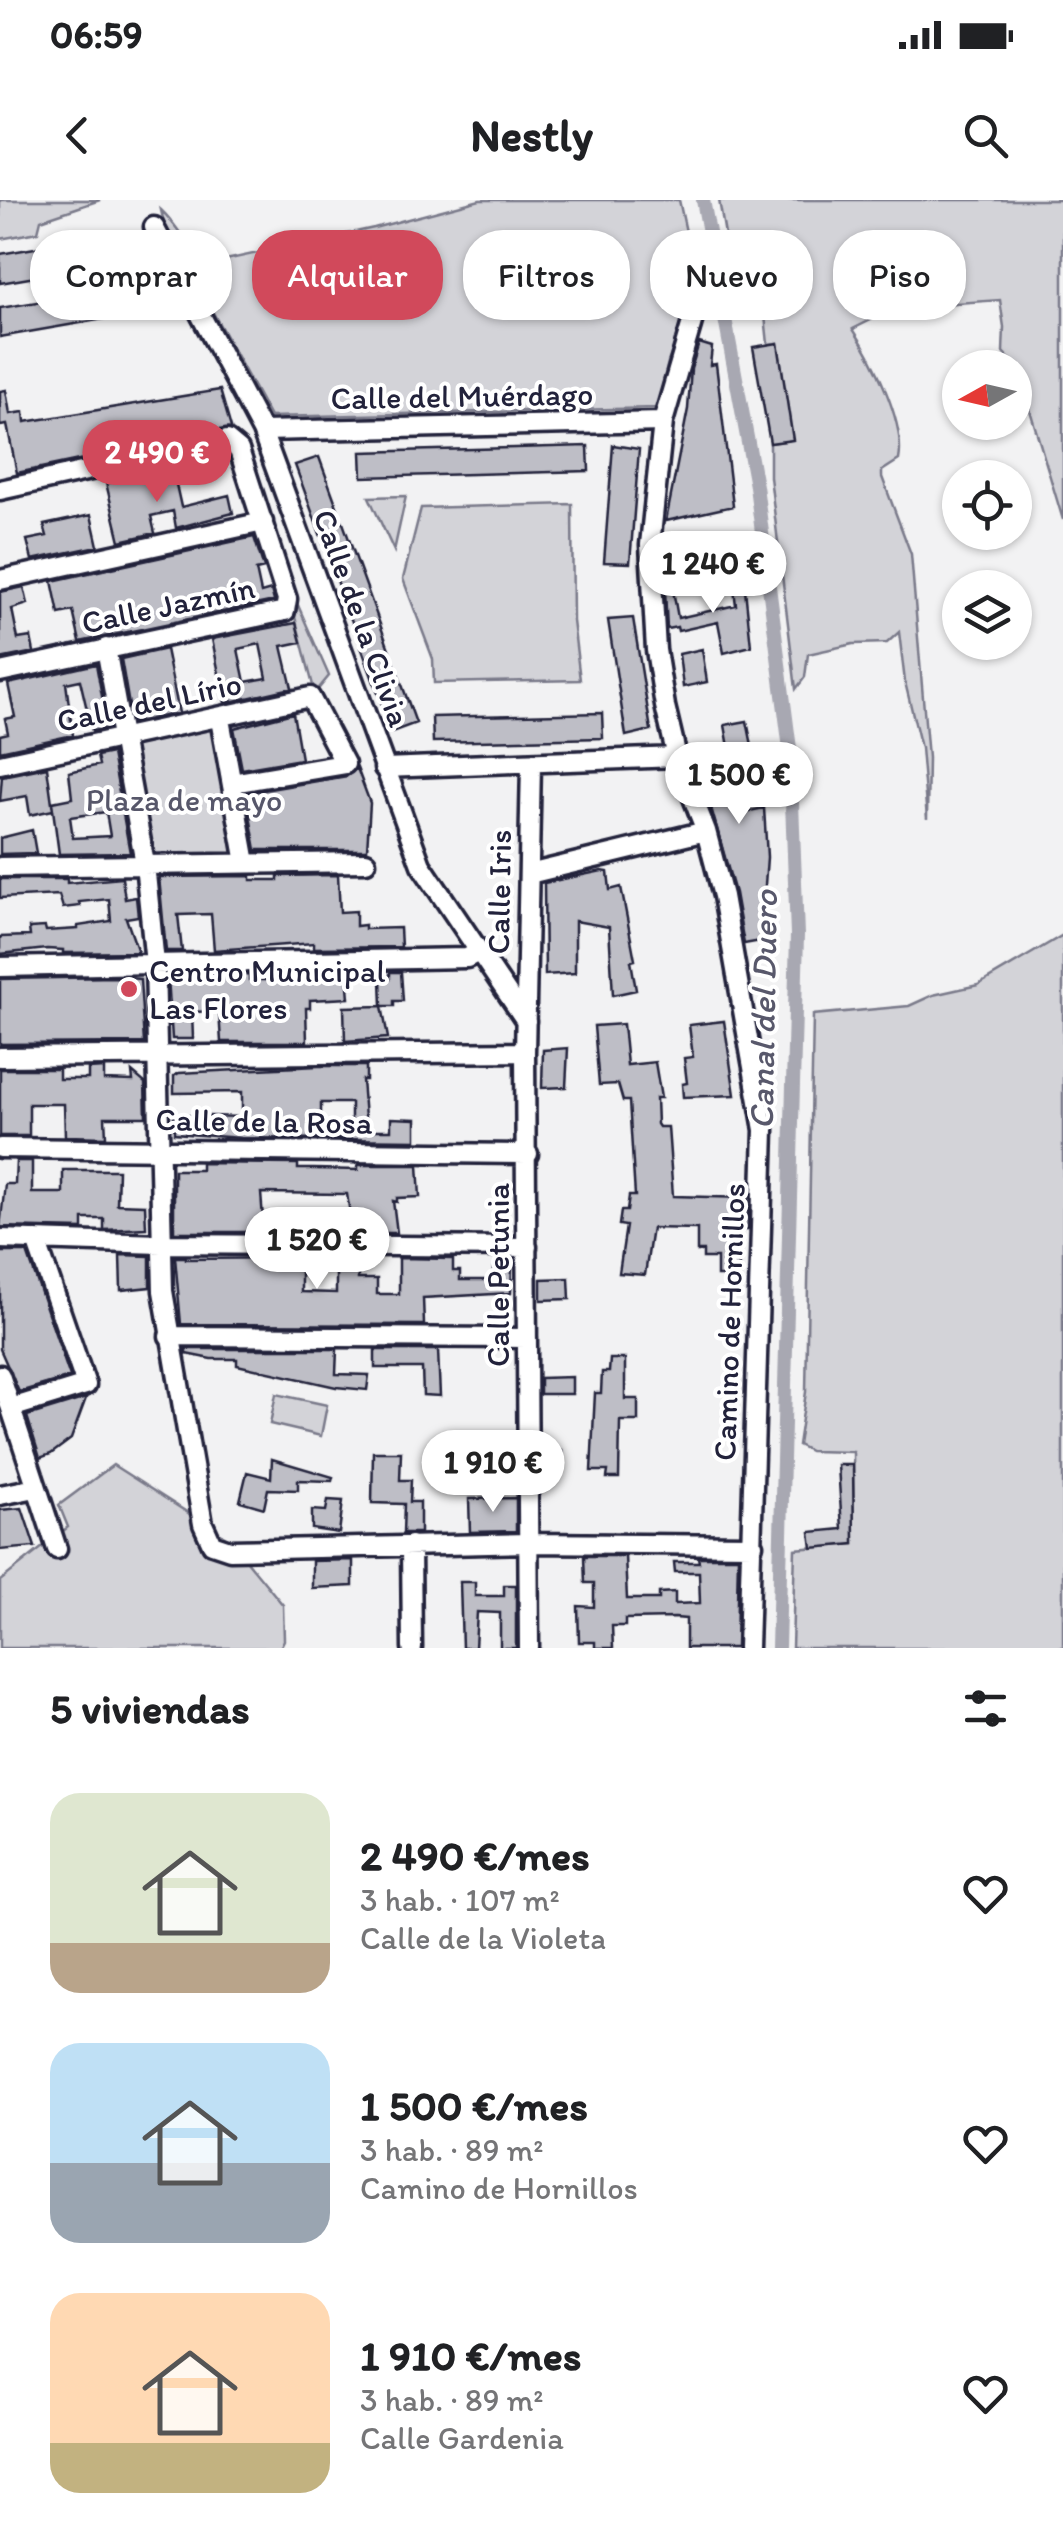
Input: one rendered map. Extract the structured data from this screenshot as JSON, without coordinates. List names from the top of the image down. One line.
{"streets":{"street":["Calle del Muérdago","Calle Jazmín","Calle de la Clivia","Calle del Lírio","Calle Iris","Calle de la Rosa","Calle Petunia","Camino de Hornillos"]},"crossings":[["Calle del Muérdago","Calle de la Clivia"],["Calle del Muérdago","Camino de Hornillos"],["Calle de la Clivia","Calle Iris"],["Calle de la Clivia","Calle Petunia"],["Calle Iris","Calle Petunia"],["Calle de la Rosa","Calle Petunia"]],"water":["Canal del Duero"],"parks":["Plaza de mayo"],"places":["Centro Municipal Las Flores"],"north":"left","page":{"status":"06:59","header":"Nestly","chip":["Comprar","Alquilar","Filtros","Nuevo","Piso"],"price":["2 490 €","1 240 €","1 500 €","1 520 €","1 910 €"],"heading":"5 viviendas","list":[{"name":"2 490 €/mes","note":"3 hab. · 107 m² · Calle de la Violeta"},{"name":"1 500 €/mes","note":"3 hab. · 89 m² · Camino de Hornillos"},{"name":"1 910 €/mes","note":"3 hab. · 89 m² · Calle Gardenia"}]}}
